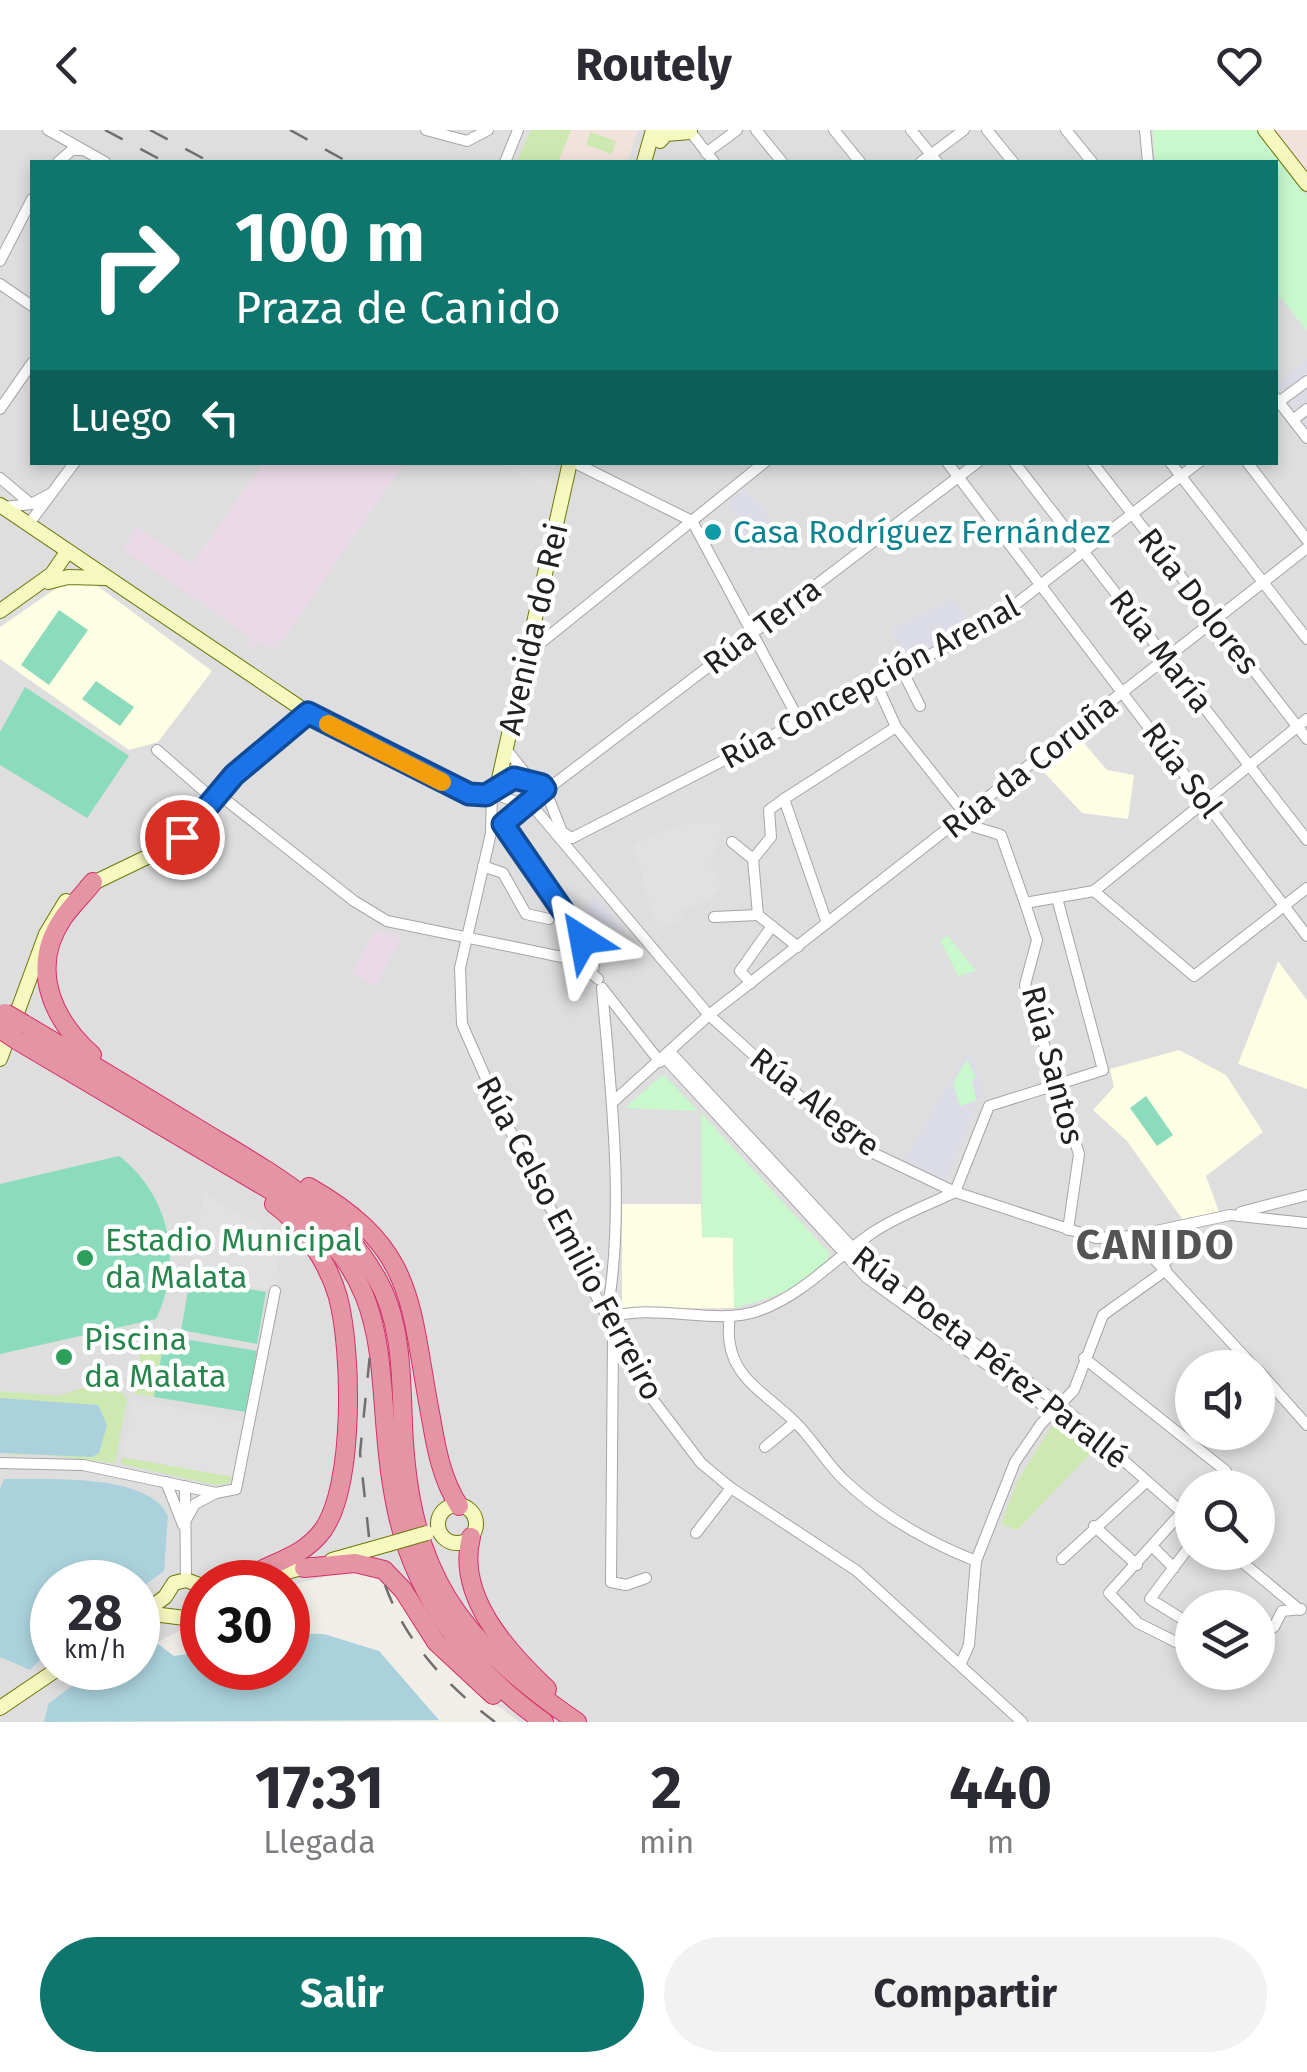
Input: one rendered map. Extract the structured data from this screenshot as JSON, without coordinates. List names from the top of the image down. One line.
{"streets":{"main road":["Avenida do Rei"],"street":["Rúa Dolores","Rúa Terra","Rúa María","Rúa Concepción Arenal","Rúa da Coruña","Rúa Sol","Rúa Santos","Rúa Alegre","Rúa Celso Emilio Ferreiro","Rúa Poeta Pérez Parallé"]},"crossings":[["Rúa Dolores","Rúa Concepción Arenal"],["Rúa Dolores","Rúa da Coruña"],["Rúa Terra","Rúa Sol"],["Rúa Terra","Rúa Alegre"],["Avenida do Rei","Rúa Celso Emilio Ferreiro"],["Rúa María","Rúa Concepción Arenal"],["Rúa María","Rúa da Coruña"],["Rúa Concepción Arenal","Rúa Sol"],["Rúa Concepción Arenal","Rúa Santos"],["Rúa da Coruña","Rúa Sol"],["Rúa da Coruña","Rúa Santos"],["Rúa da Coruña","Rúa Alegre"],["Rúa da Coruña","Rúa Poeta Pérez Parallé"],["Rúa Santos","Rúa Alegre"]],"districts":["CANIDO"],"places":["Casa Rodríguez Fernández","Estadio Municipal da Malata","Piscina da Malata"],"page":{"header":"Routely","turn":["100 m","Praza de Canido"],"then":"Luego","speed":"28 km/h","limit":"30","eta":["17:31","Llegada","2","min","440","m"],"buttons":["Salir","Compartir"]}}
